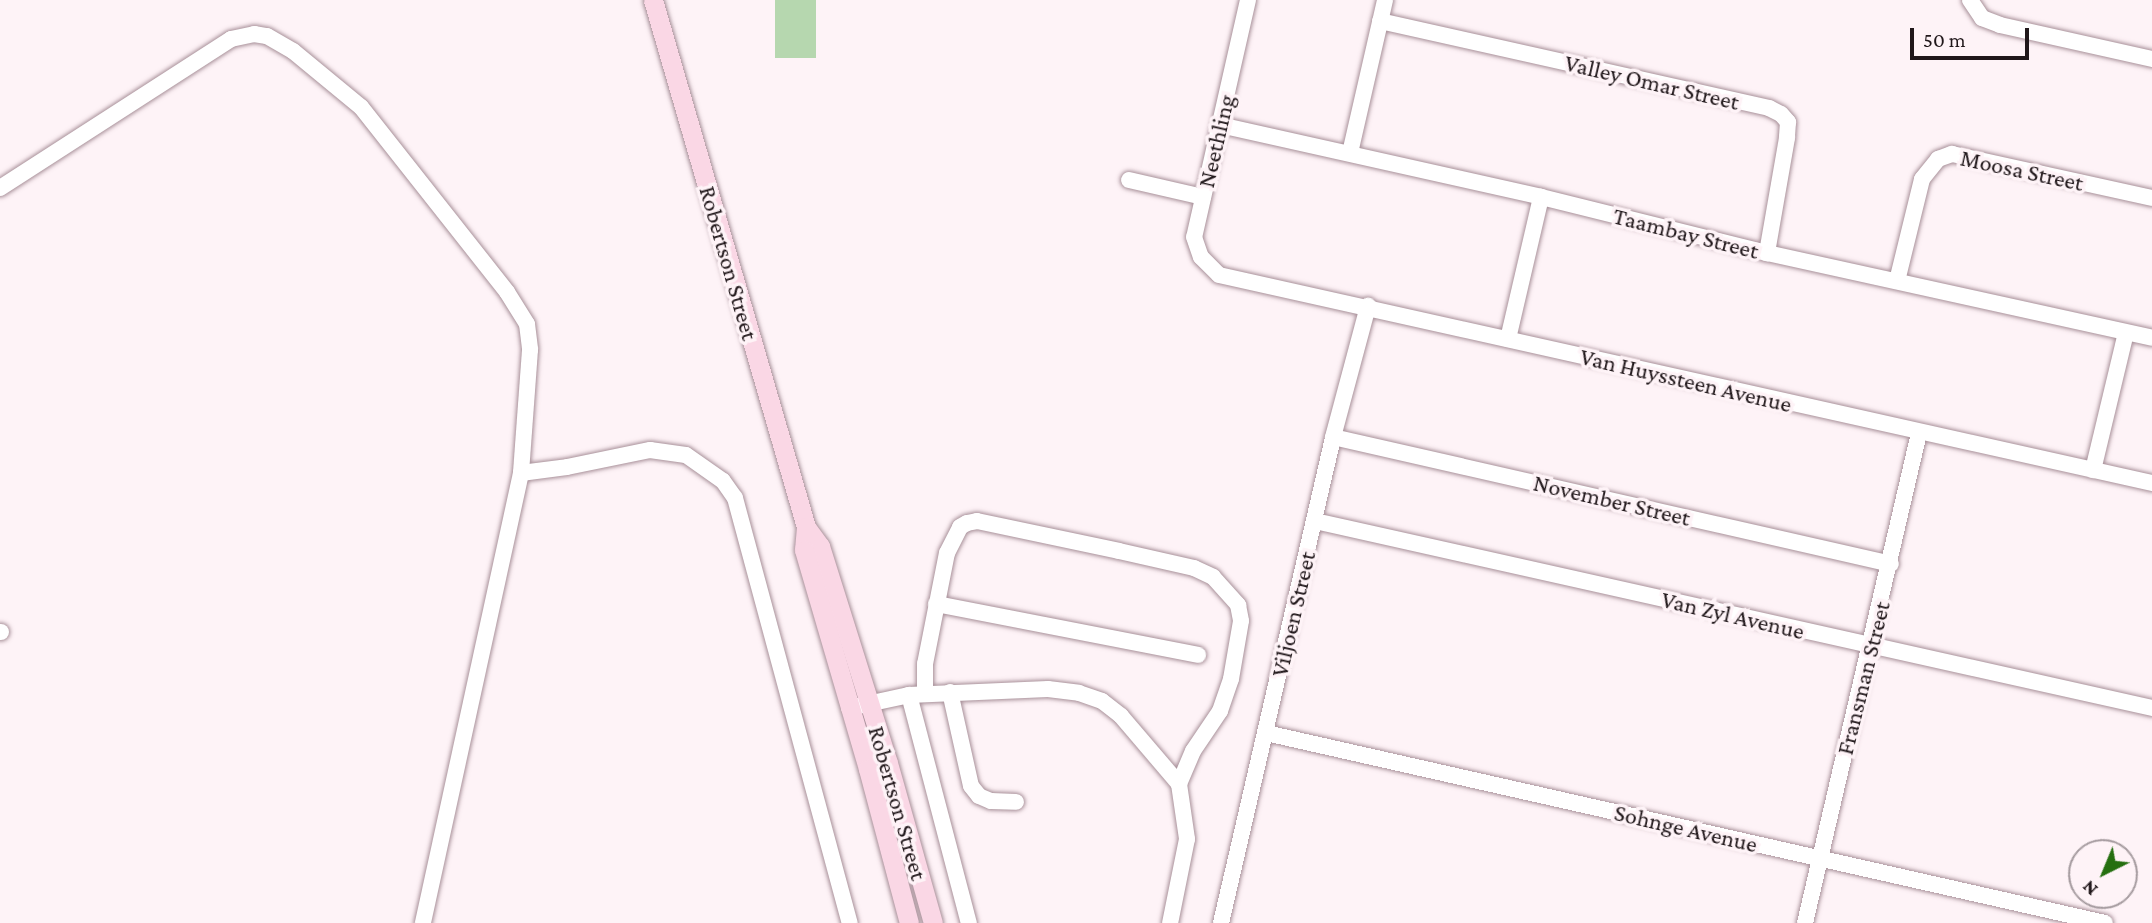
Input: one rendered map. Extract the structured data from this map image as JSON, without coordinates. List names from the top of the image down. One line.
{"streets":{"main road":["Robertson Street"],"street":["Valley Omar Street","Neethling","Moosa Street","Taambay Street","Van Huyssteen Avenue","November Street","Viljoen Street","Van Zyl Avenue","Fransman Street","Sohnge Avenue"]},"crossings":[["Valley Omar Street","Taambay Street"],["Neethling","Taambay Street"],["Neethling","Van Huyssteen Avenue"],["Moosa Street","Taambay Street"],["Van Huyssteen Avenue","Viljoen Street"],["Van Huyssteen Avenue","Fransman Street"],["November Street","Viljoen Street"],["November Street","Fransman Street"],["Viljoen Street","Van Zyl Avenue"],["Viljoen Street","Sohnge Avenue"],["Van Zyl Avenue","Fransman Street"],["Fransman Street","Sohnge Avenue"]],"scale_bar":"50 m","north":"bottom left"}
